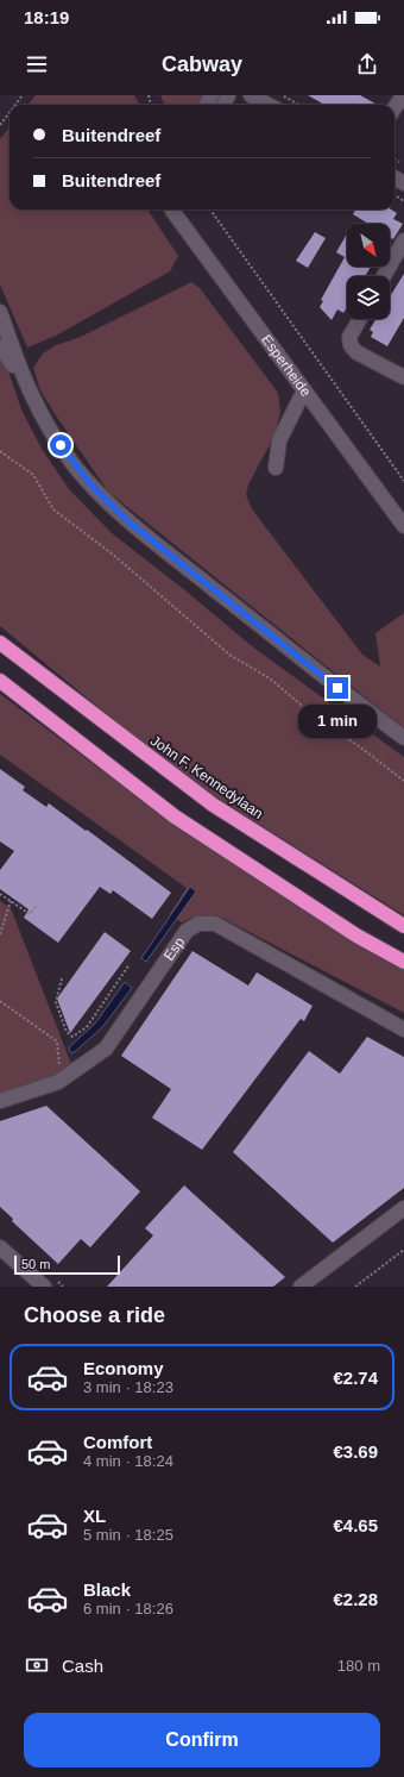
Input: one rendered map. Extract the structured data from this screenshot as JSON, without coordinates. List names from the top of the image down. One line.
{"streets":{"highway":["John F. Kennedylaan"],"street":["Esperheide","Esp"]},"scale_bar":"50 m","north":"bottom right","page":{"status":"18:19","header":"Cabway","banner":["Buitendreef","Buitendreef"],"bubble":"1 min","scale":"50 m","heading":"Choose a ride","list":[{"name":"Economy","note":"3 min · 18:23","value":"€2.74"},{"name":"Comfort","note":"4 min · 18:24","value":"€3.69"},{"name":"XL","note":"5 min · 18:25","value":"€4.65"},{"name":"Black","note":"6 min · 18:26","value":"€2.28"}],"pay":["Cash","180 m"],"buttons":"Confirm"}}
